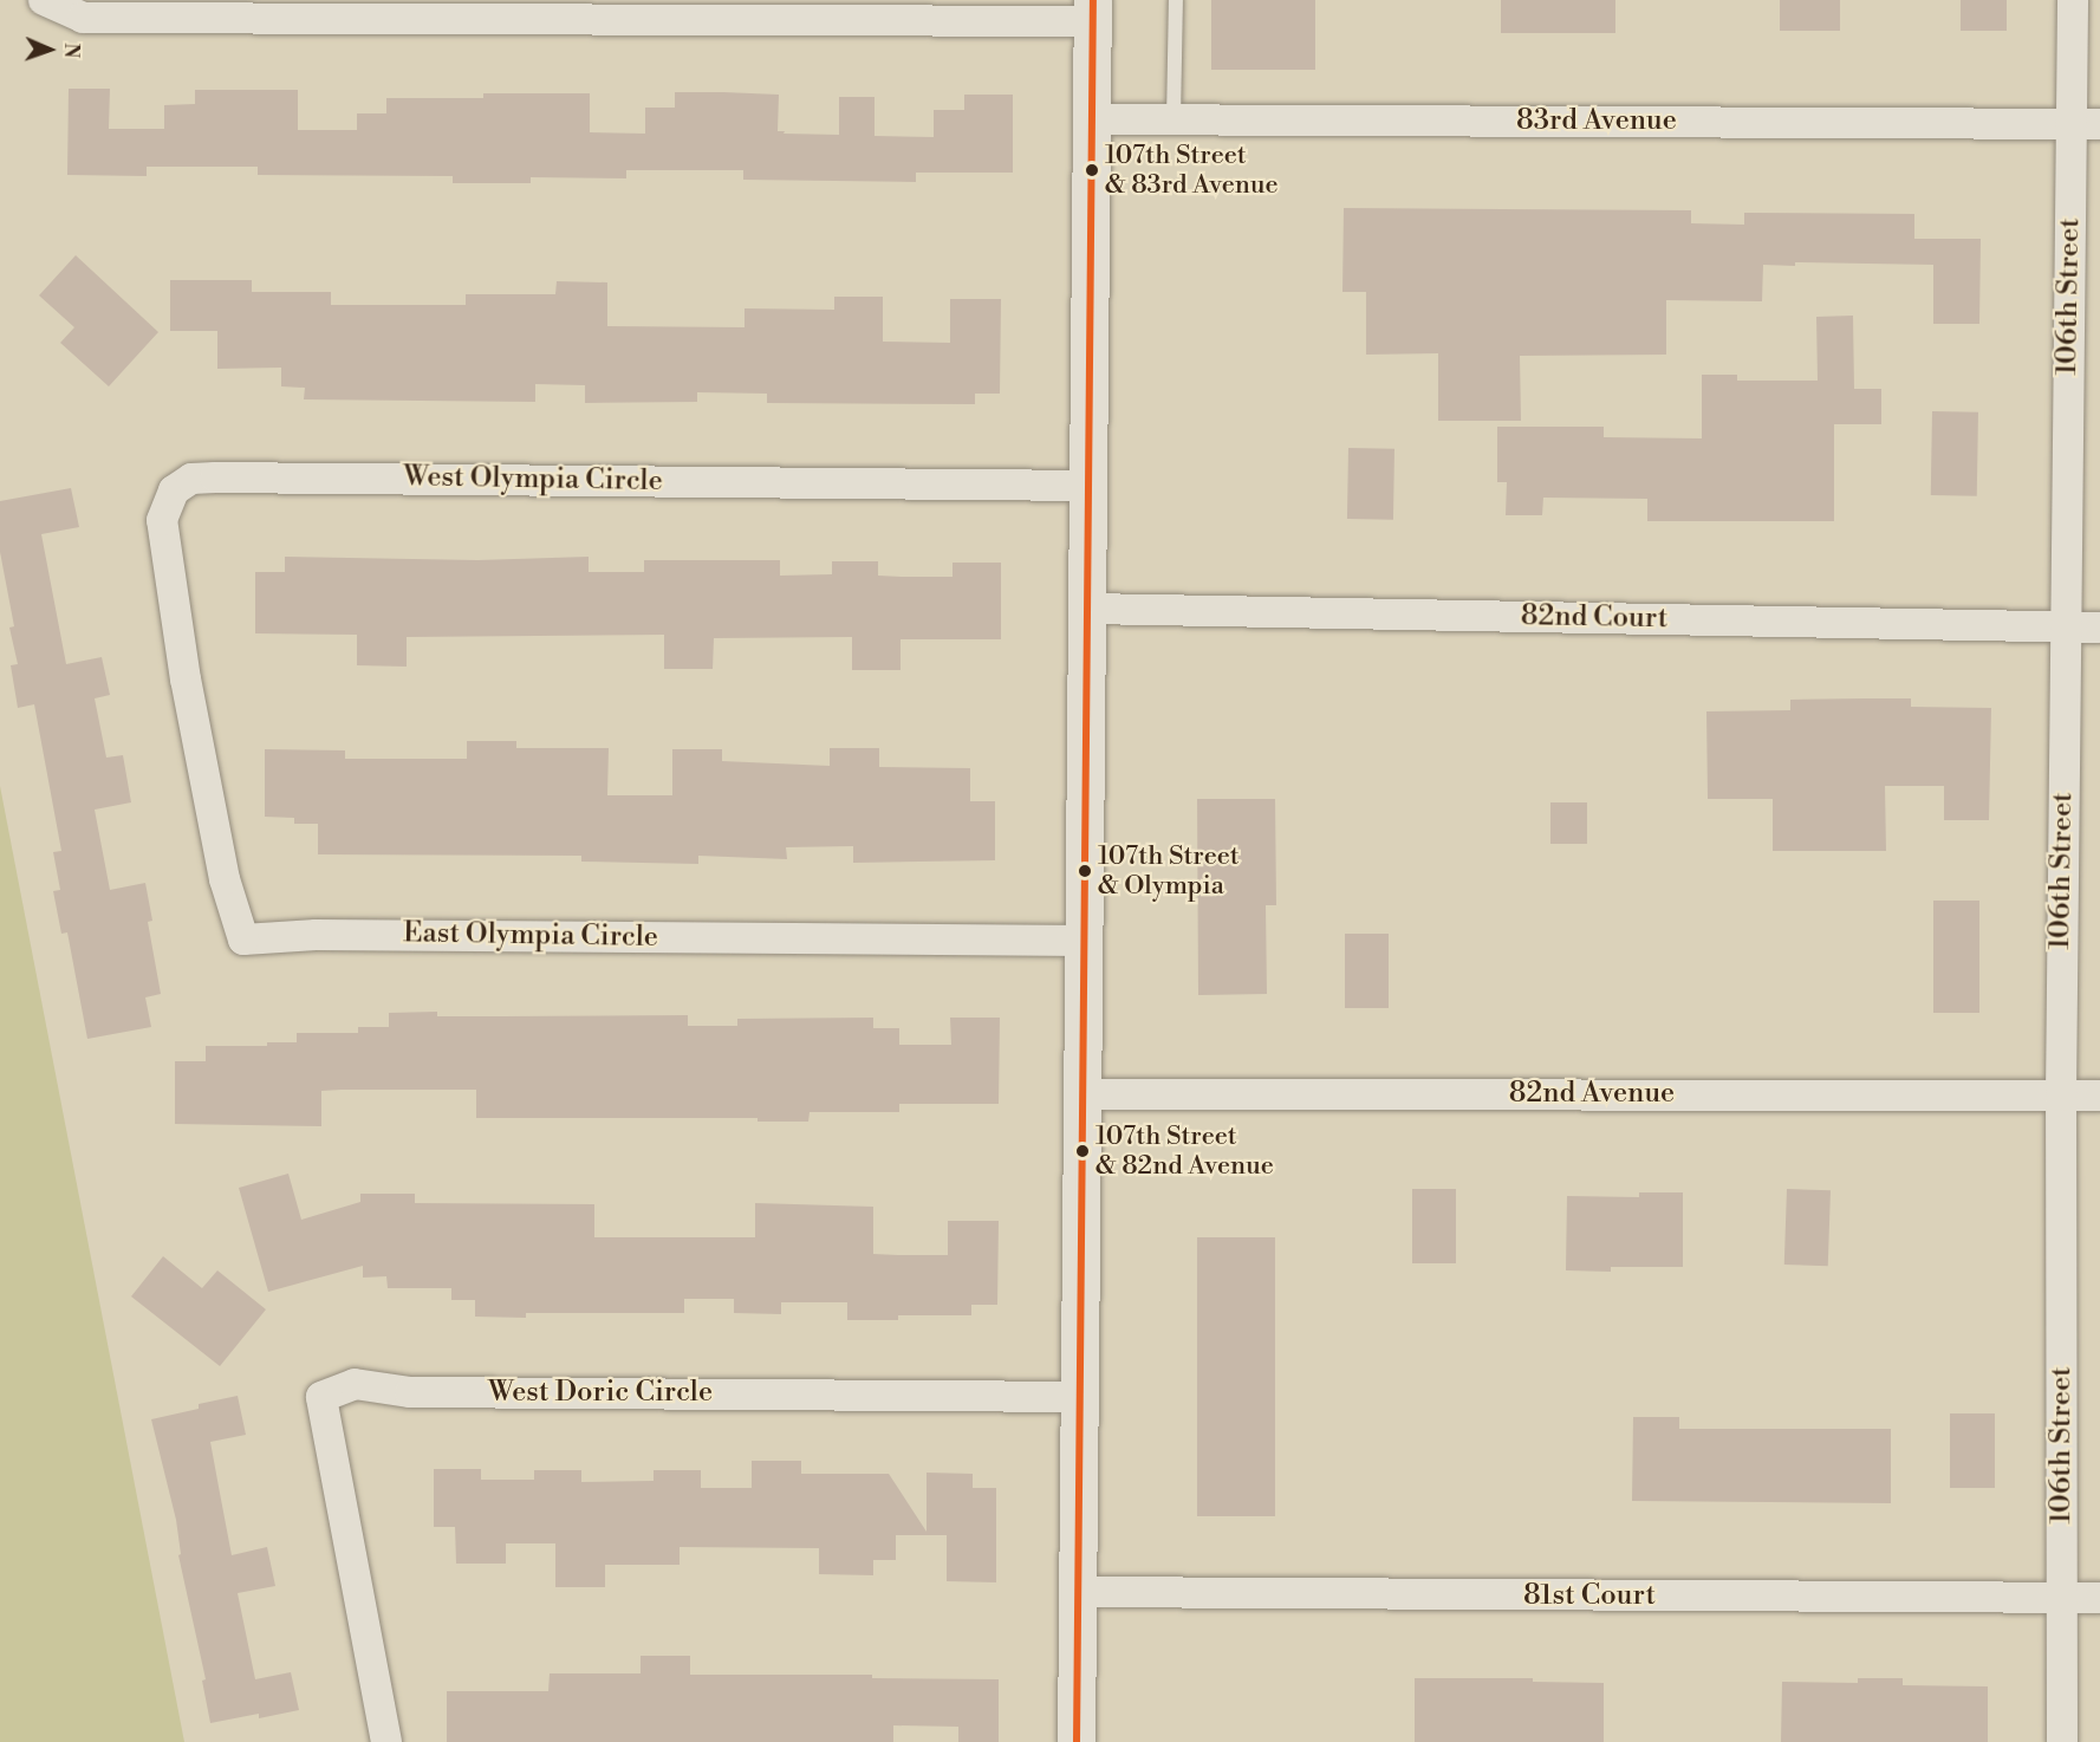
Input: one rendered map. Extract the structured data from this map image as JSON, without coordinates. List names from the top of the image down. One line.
{"streets":{"street":["83rd Avenue","106th Street","West Olympia Circle","82nd Court","East Olympia Circle","82nd Avenue","West Doric Circle","81st Court"]},"crossings":[["83rd Avenue","106th Street"],["106th Street","82nd Court"],["106th Street","82nd Avenue"],["106th Street","81st Court"],["West Olympia Circle","East Olympia Circle"]],"places":["107th Street & 83rd Avenue","107th Street & Olympia","107th Street & 82nd Avenue"],"north":"right"}
